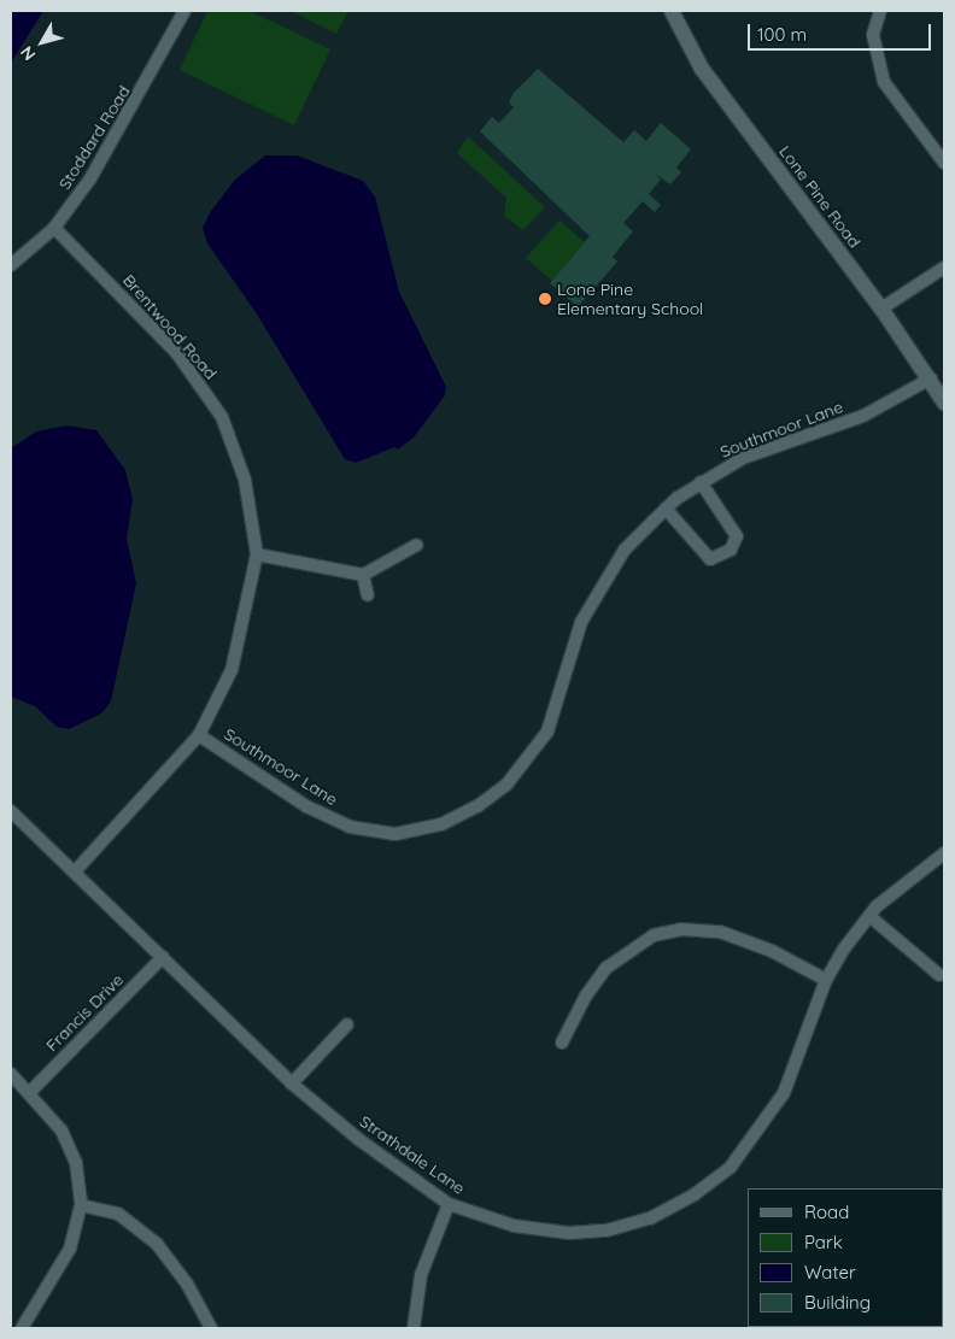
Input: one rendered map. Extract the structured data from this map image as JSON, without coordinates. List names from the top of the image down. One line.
{"streets":{"street":["Stoddard Road","Lone Pine Road","Brentwood Road","Southmoor Lane","Francis Drive","Strathdale Lane"]},"crossings":[["Stoddard Road","Brentwood Road"],["Lone Pine Road","Southmoor Lane"],["Brentwood Road","Southmoor Lane"],["Brentwood Road","Strathdale Lane"],["Francis Drive","Strathdale Lane"]],"places":["Lone Pine Elementary School"],"legend":["Road","Park","Water","Building"],"scale_bar":"100 m","north":"bottom left"}
